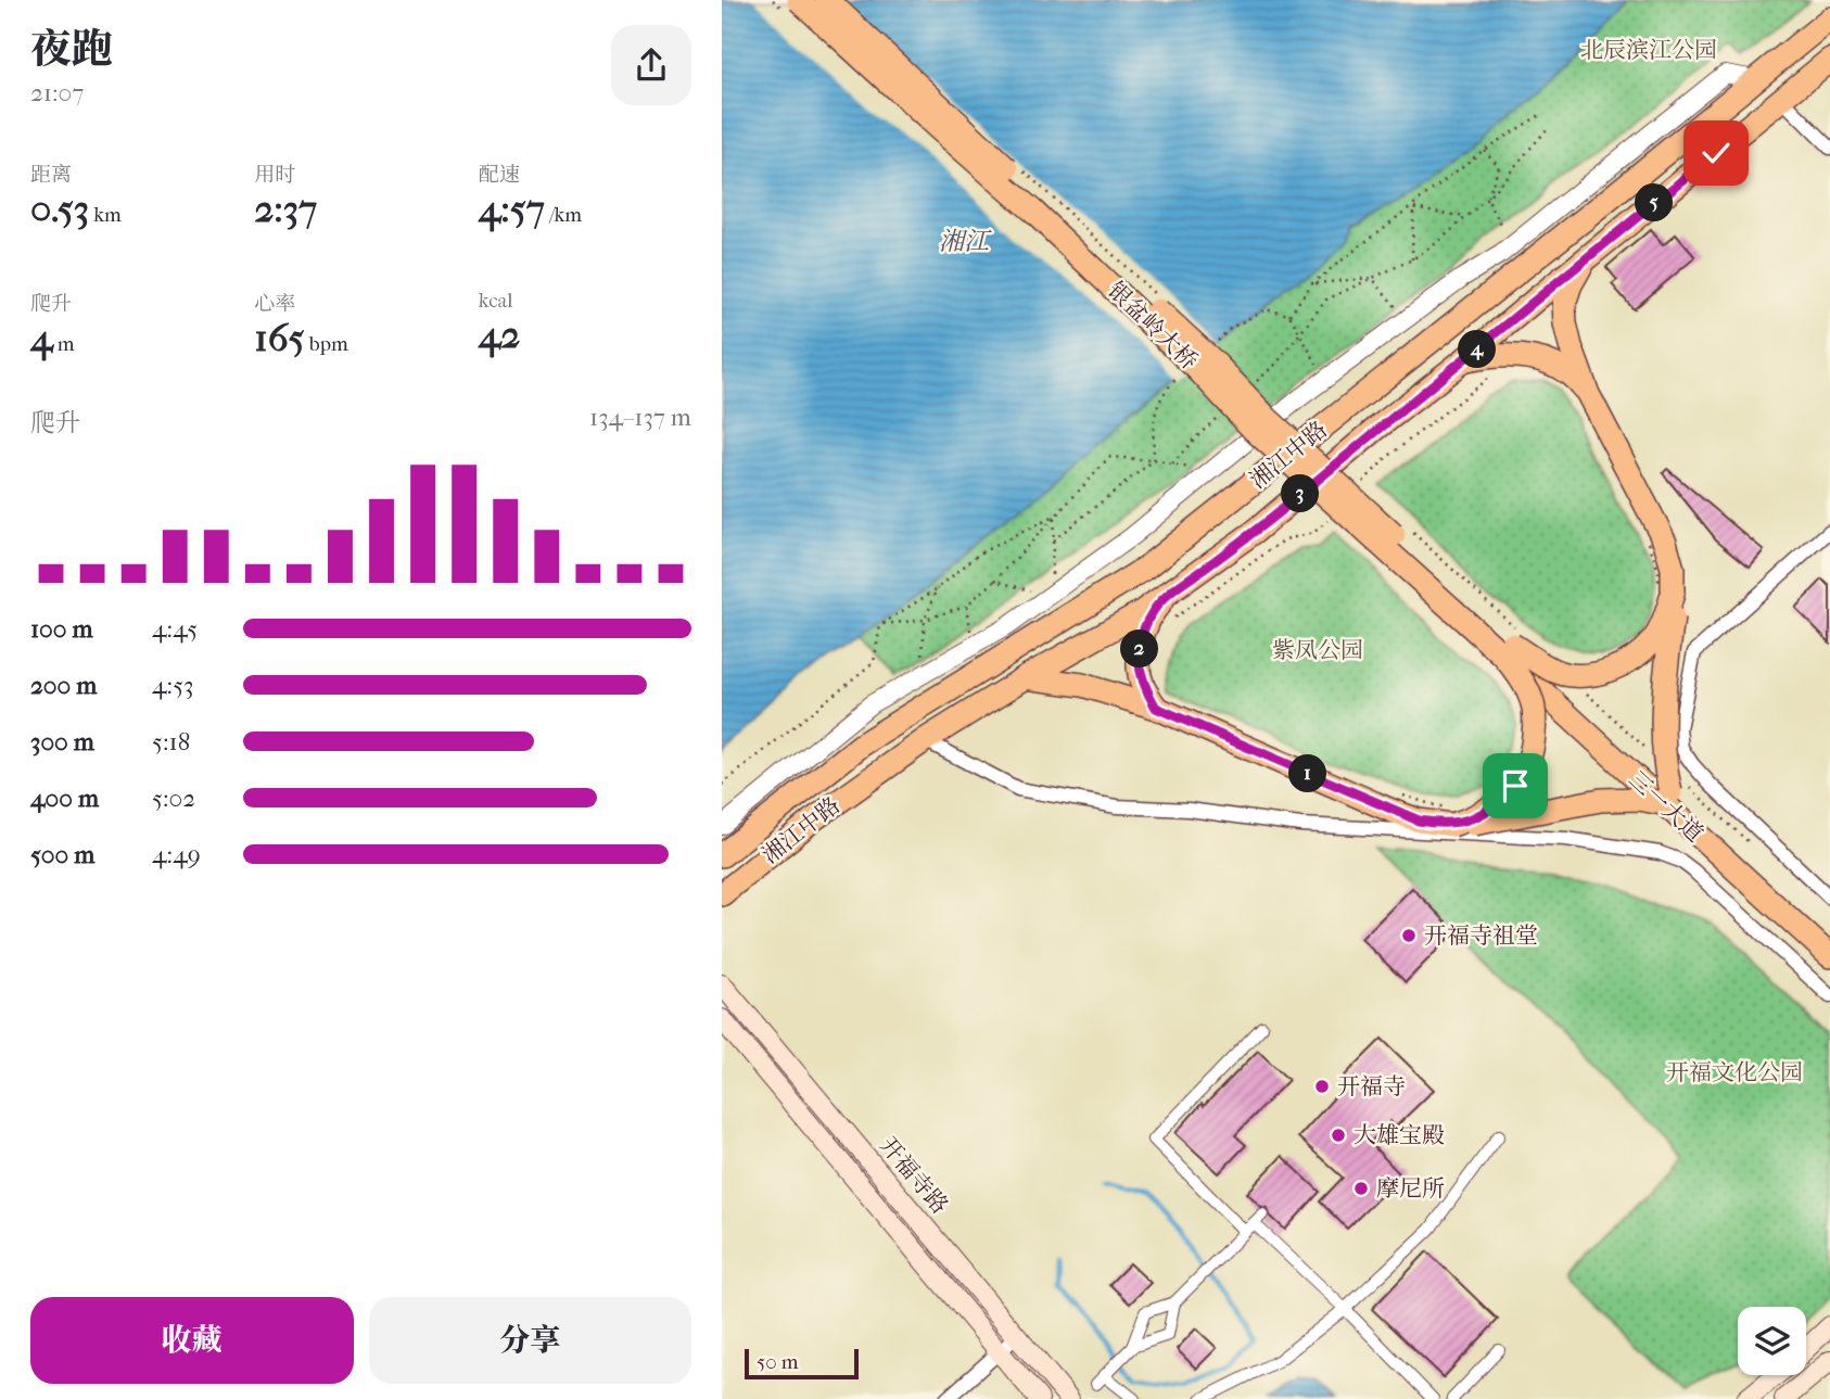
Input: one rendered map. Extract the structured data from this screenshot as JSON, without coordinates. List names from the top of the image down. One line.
{"streets":{"main road":["银盆岭大桥","湘江中路","三一大道","开福寺路"]},"crossings":[["银盆岭大桥","三一大道"]],"water":["湘江"],"parks":["北辰滨江公园","紫凤公园","开福文化公园"],"places":["开福寺祖堂","开福寺","大雄宝殿","摩尼所"],"scale_bar":"50 m","page":{"heading":["夜跑","21:07"],"stats":[["距离","0.53 km"],["用时","2:37"],["配速","4:57 /km"],["爬升","4 m"],["心率","165 bpm"],["kcal","42"]],"pins":["5","4","3","2","1"],"chart":["爬升","134–137 m"],"list":[{"name":"100 m","note":"4:45"},{"name":"200 m","note":"4:53"},{"name":"300 m","note":"5:18"},{"name":"400 m","note":"5:02"},{"name":"500 m","note":"4:49"}],"buttons":["收藏","分享"],"scale":"50 m"}}
